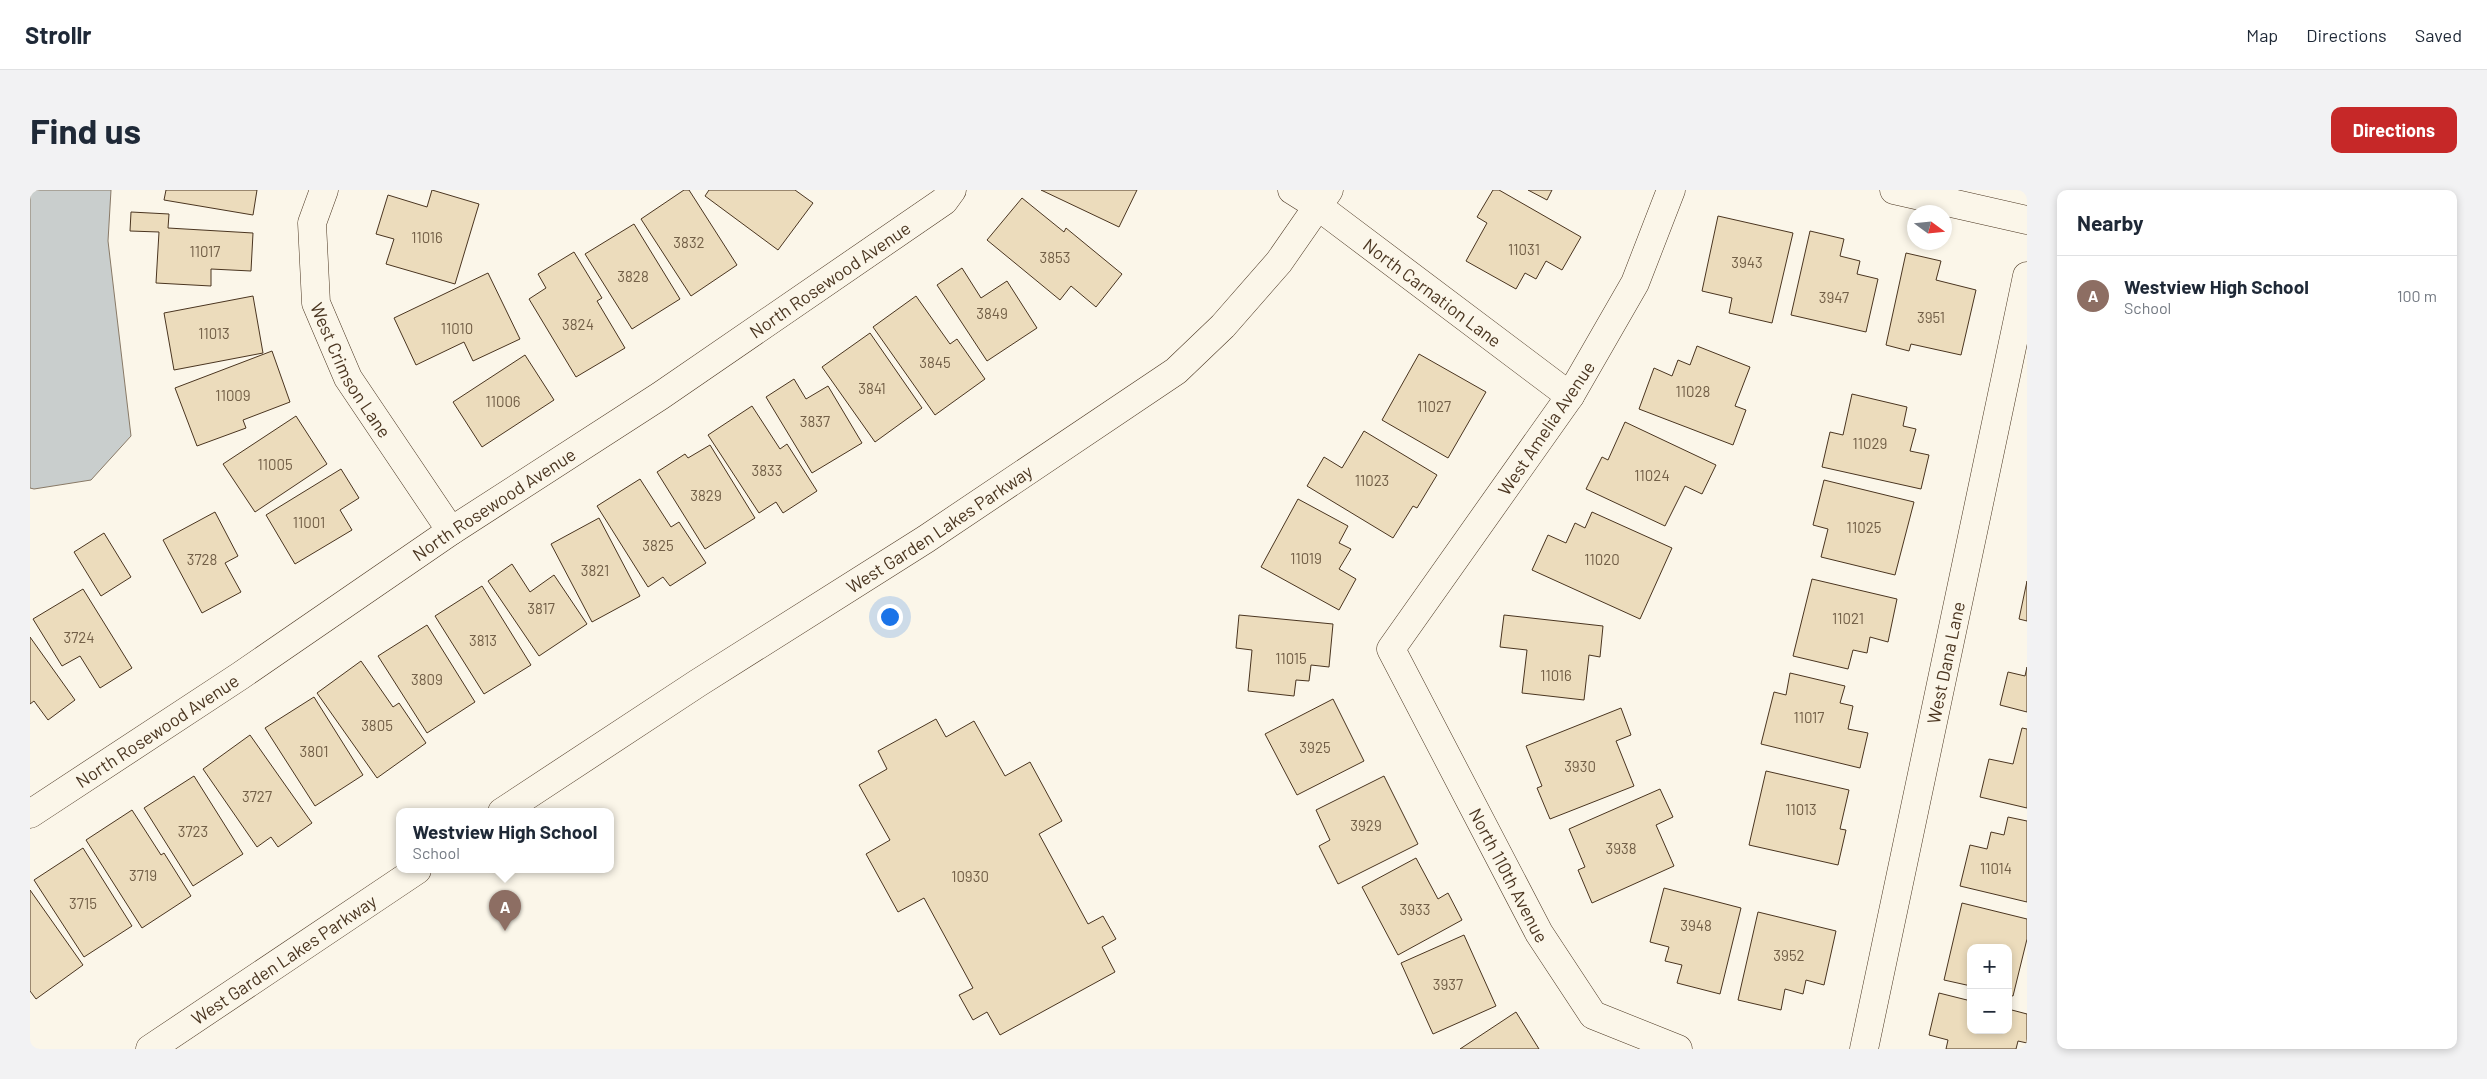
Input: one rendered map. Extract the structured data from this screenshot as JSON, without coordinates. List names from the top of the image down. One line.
{"streets":{"street":["North Rosewood Avenue","North Carnation Lane","West Crimson Lane","West Amelia Avenue","West Garden Lakes Parkway","West Dana Lane","North 110th Avenue"]},"crossings":[["North Rosewood Avenue","West Crimson Lane"],["North Carnation Lane","West Amelia Avenue"],["North Carnation Lane","West Garden Lakes Parkway"],["West Amelia Avenue","North 110th Avenue"]],"house_numbers":["11016","3832","11031","11017","3853","3943","3828","3947","3849","3951","3824","11010","11013","3845","3841","11028","11009","11006","11027","3837","11029","11005","3833","11024","11023","3829","11001","11025","3825","11019","3728","11020","3821","3817","11021","3724","3813","11015","11016","3809","11017","3805","3925","3801","3930","3727","11013","3929","3723","3938","11014","3719","10930","3715","3933","3948","3952","3937"],"north":"right","page":{"header":"Strollr","nav":["Map","Directions","Saved"],"buttons":"Directions","title":"Find us","heading":"Nearby","list":[{"mark":"A","name":"Westview High School","note":"School","value":"100 m"}],"popup":["Westview High School","School"],"pins":"A","map_buttons":["+","−"]}}
